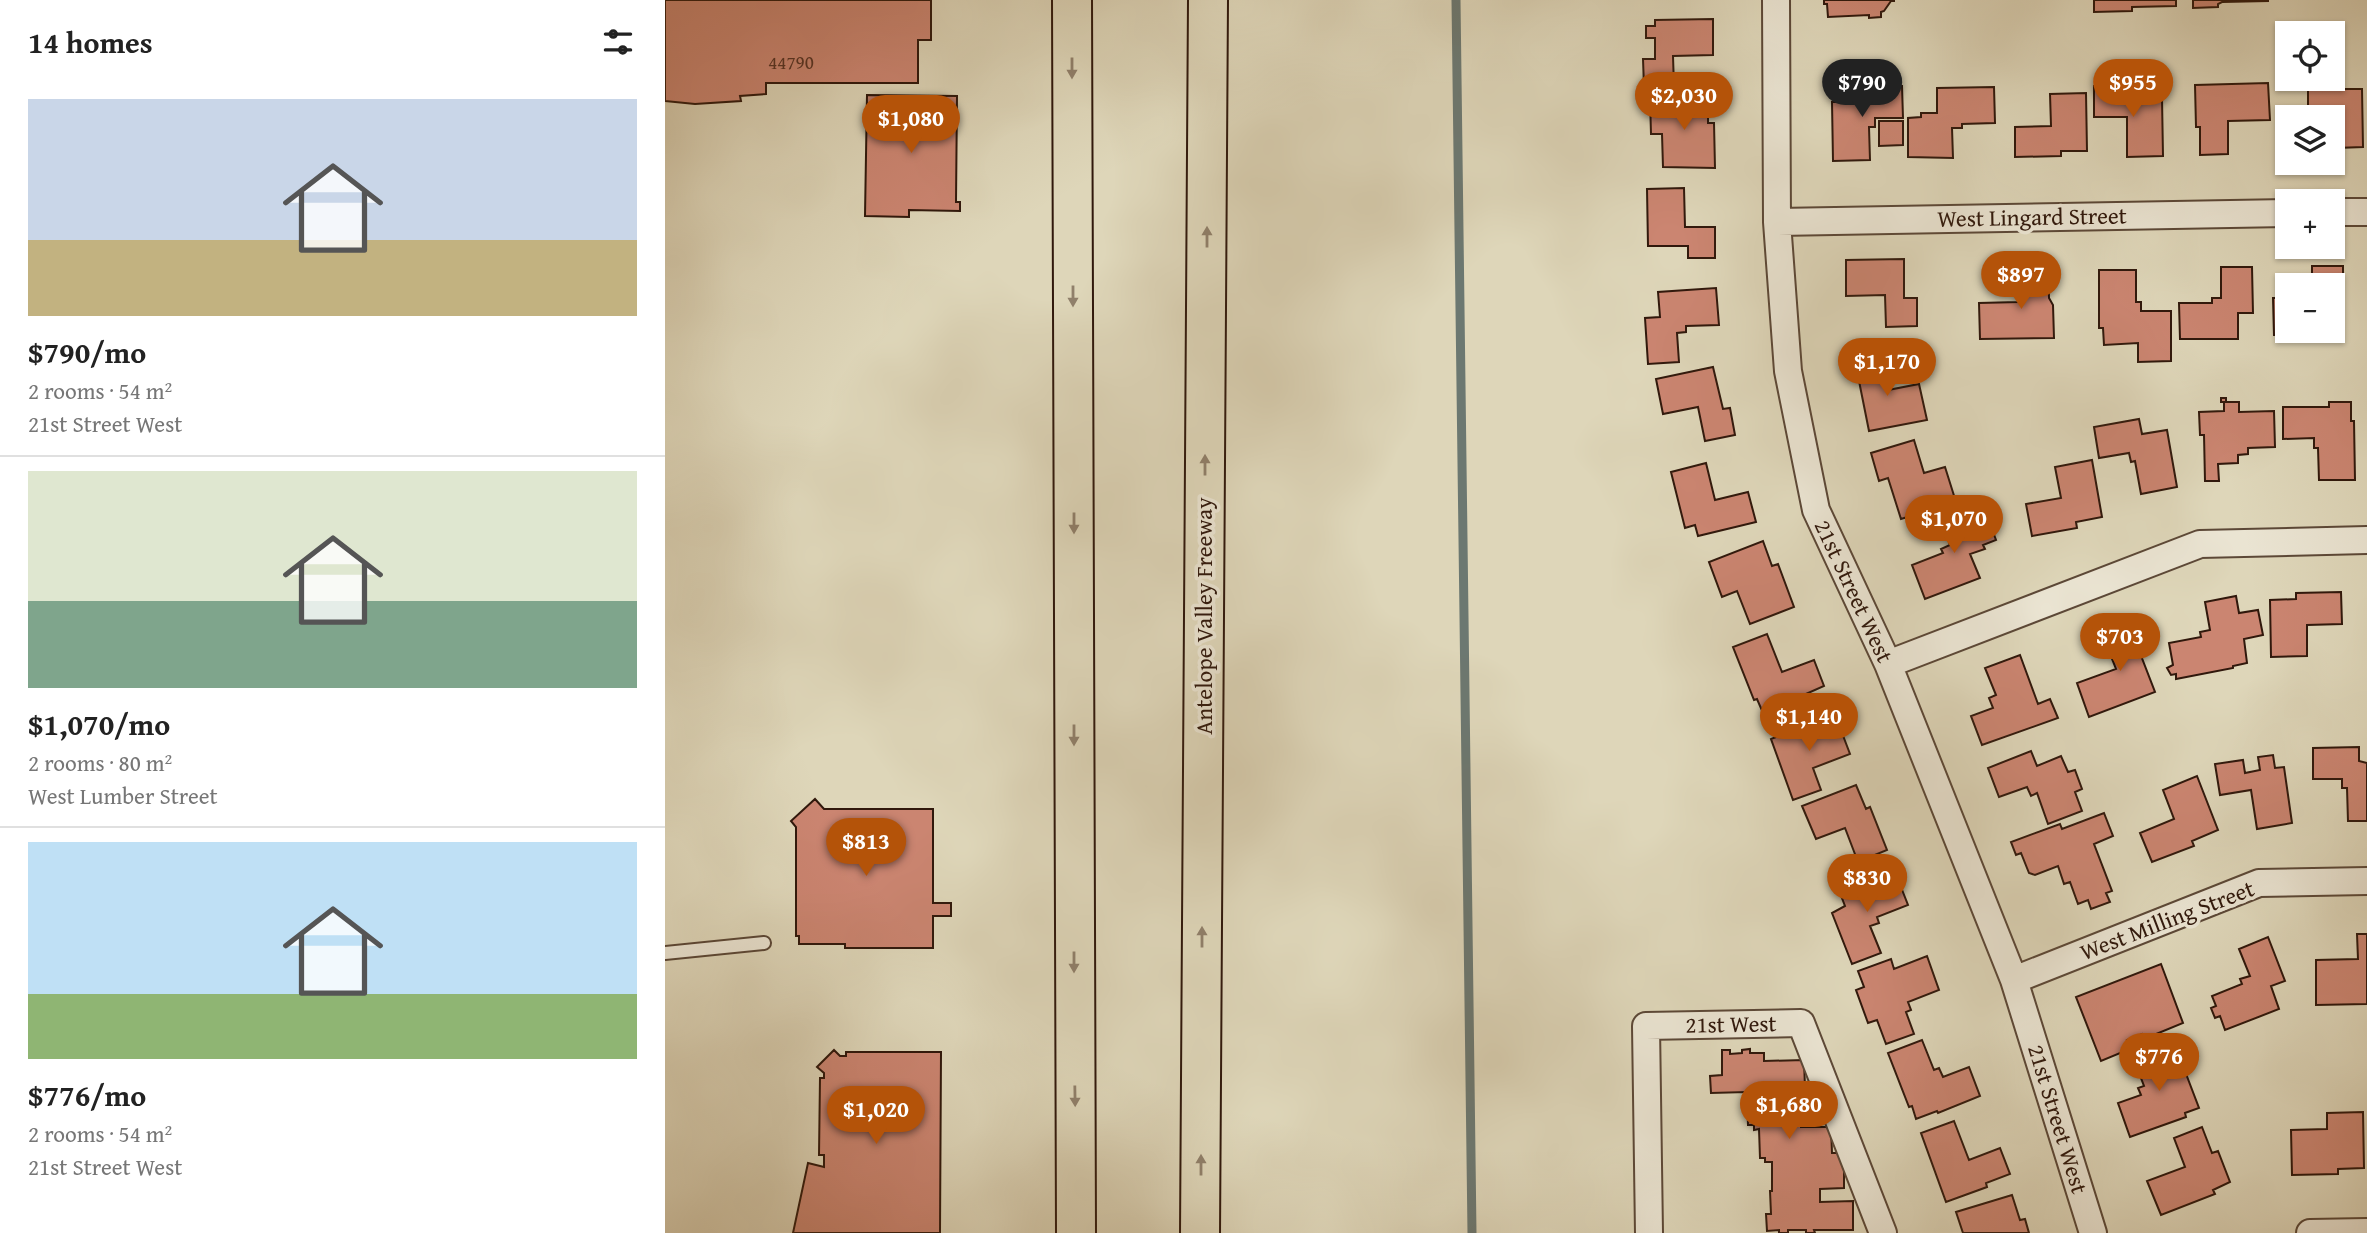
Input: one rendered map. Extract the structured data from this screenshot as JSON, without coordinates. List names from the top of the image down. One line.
{"streets":{"highway":["Antelope Valley Freeway"],"street":["West Lingard Street","21st Street West","West Milling Street","21st West"]},"crossings":[["West Lingard Street","21st Street West"],["21st Street West","West Milling Street"]],"house_numbers":["44790"],"page":{"heading":"14 homes","map_buttons":["+","−"],"price":["$790","$955","$2,030","$1,080","$897","$1,170","$1,070","$703","$1,140","$813","$830","$776","$1,680","$1,020"],"list":[{"name":"$790/mo","note":"2 rooms · 54 m² · 21st Street West"},{"name":"$1,070/mo","note":"2 rooms · 80 m² · West Lumber Street"},{"name":"$776/mo","note":"2 rooms · 54 m² · 21st Street West"}]}}
